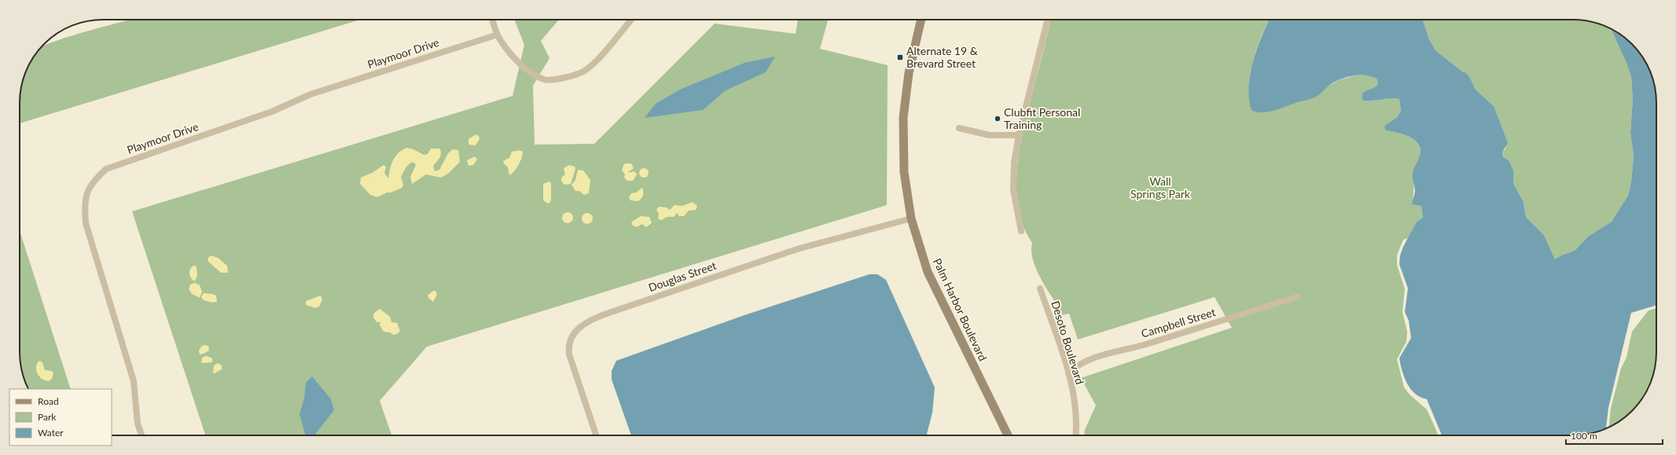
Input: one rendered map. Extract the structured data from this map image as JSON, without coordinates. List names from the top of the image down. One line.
{"streets":{"main road":["Palm Harbor Boulevard"],"street":["Playmoor Drive","Douglas Street","Campbell Street","Desoto Boulevard"]},"crossings":[["Douglas Street","Palm Harbor Boulevard"],["Campbell Street","Desoto Boulevard"]],"parks":["Wall Springs Park"],"places":{"transit":["Alternate 19 & Brevard Street"],"other":["Clubfit Personal Training"]},"legend":["Road","Park","Water"],"scale_bar":"100 m"}
